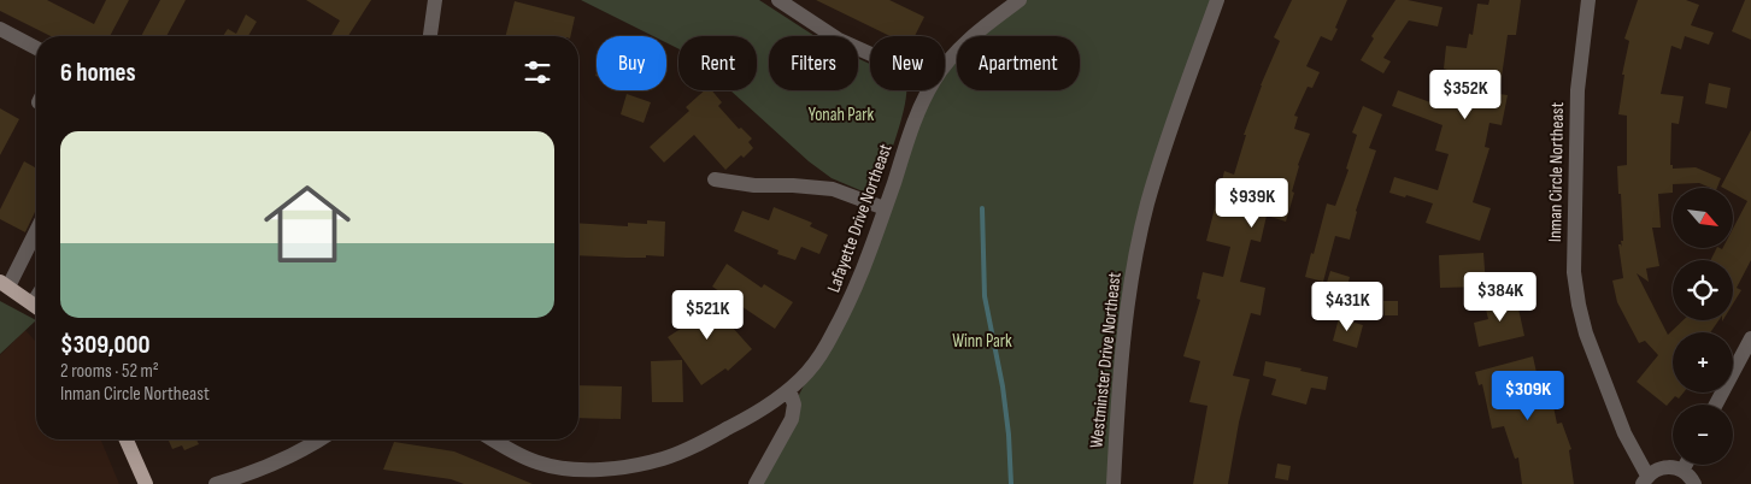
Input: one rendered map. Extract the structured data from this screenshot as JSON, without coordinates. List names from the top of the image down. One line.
{"streets":{"street":["Inman Circle Northeast","Lafayette Drive Northeast","Westminster Drive Northeast"]},"parks":["Yonah Park","Winn Park"],"north":"bottom right","page":{"chip":["Buy","Rent","Filters","New","Apartment"],"heading":"6 homes","price":["$352K","$939K","$384K","$431K","$521K","$309K"],"list":[{"name":"$309,000","note":"2 rooms · 52 m² · Inman Circle Northeast"}],"map_buttons":["+","−"]}}
